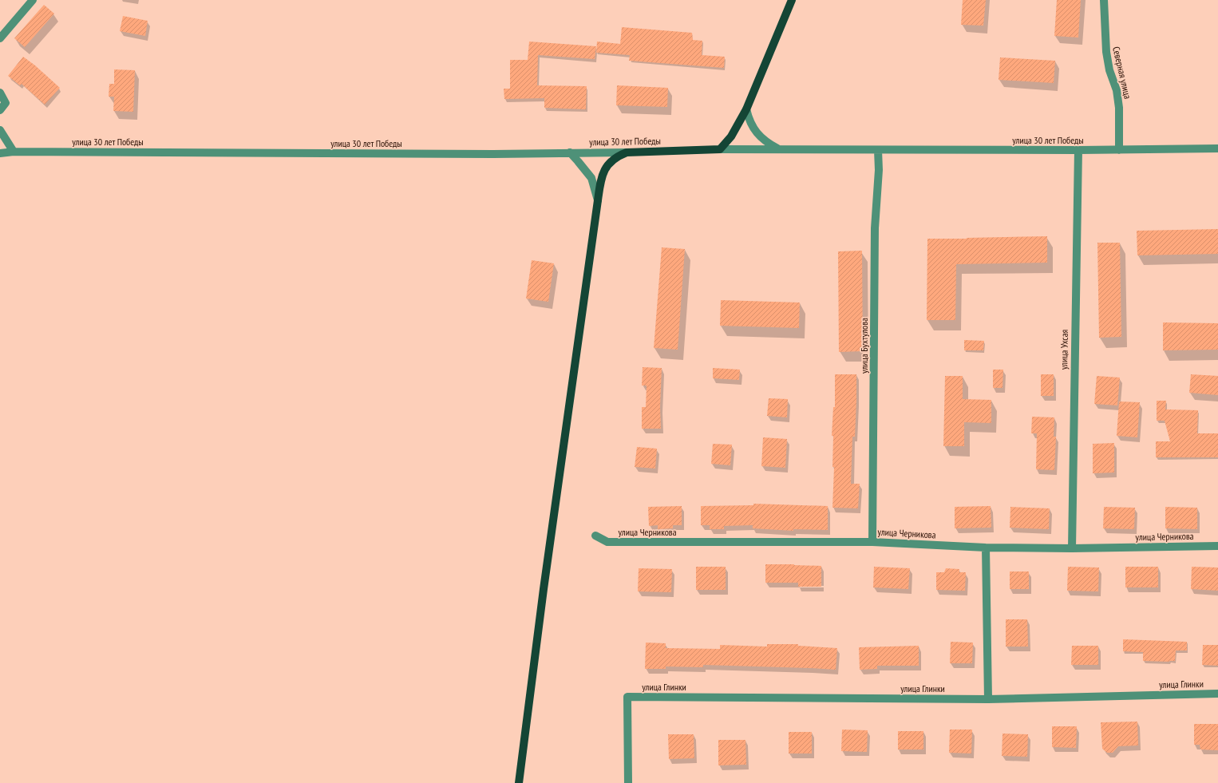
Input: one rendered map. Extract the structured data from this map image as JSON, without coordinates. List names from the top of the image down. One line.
{"streets":{"main road":["улица 30 лет Победы"],"street":["Северная улица","улица Бухтулова","улица Ухсая","улица Черникова","улица Глинки"]},"crossings":[["Северная улица","улица 30 лет Победы"],["улица 30 лет Победы","улица Бухтулова"],["улица 30 лет Победы","улица Ухсая"],["улица Бухтулова","улица Черникова"],["улица Ухсая","улица Черникова"]]}
